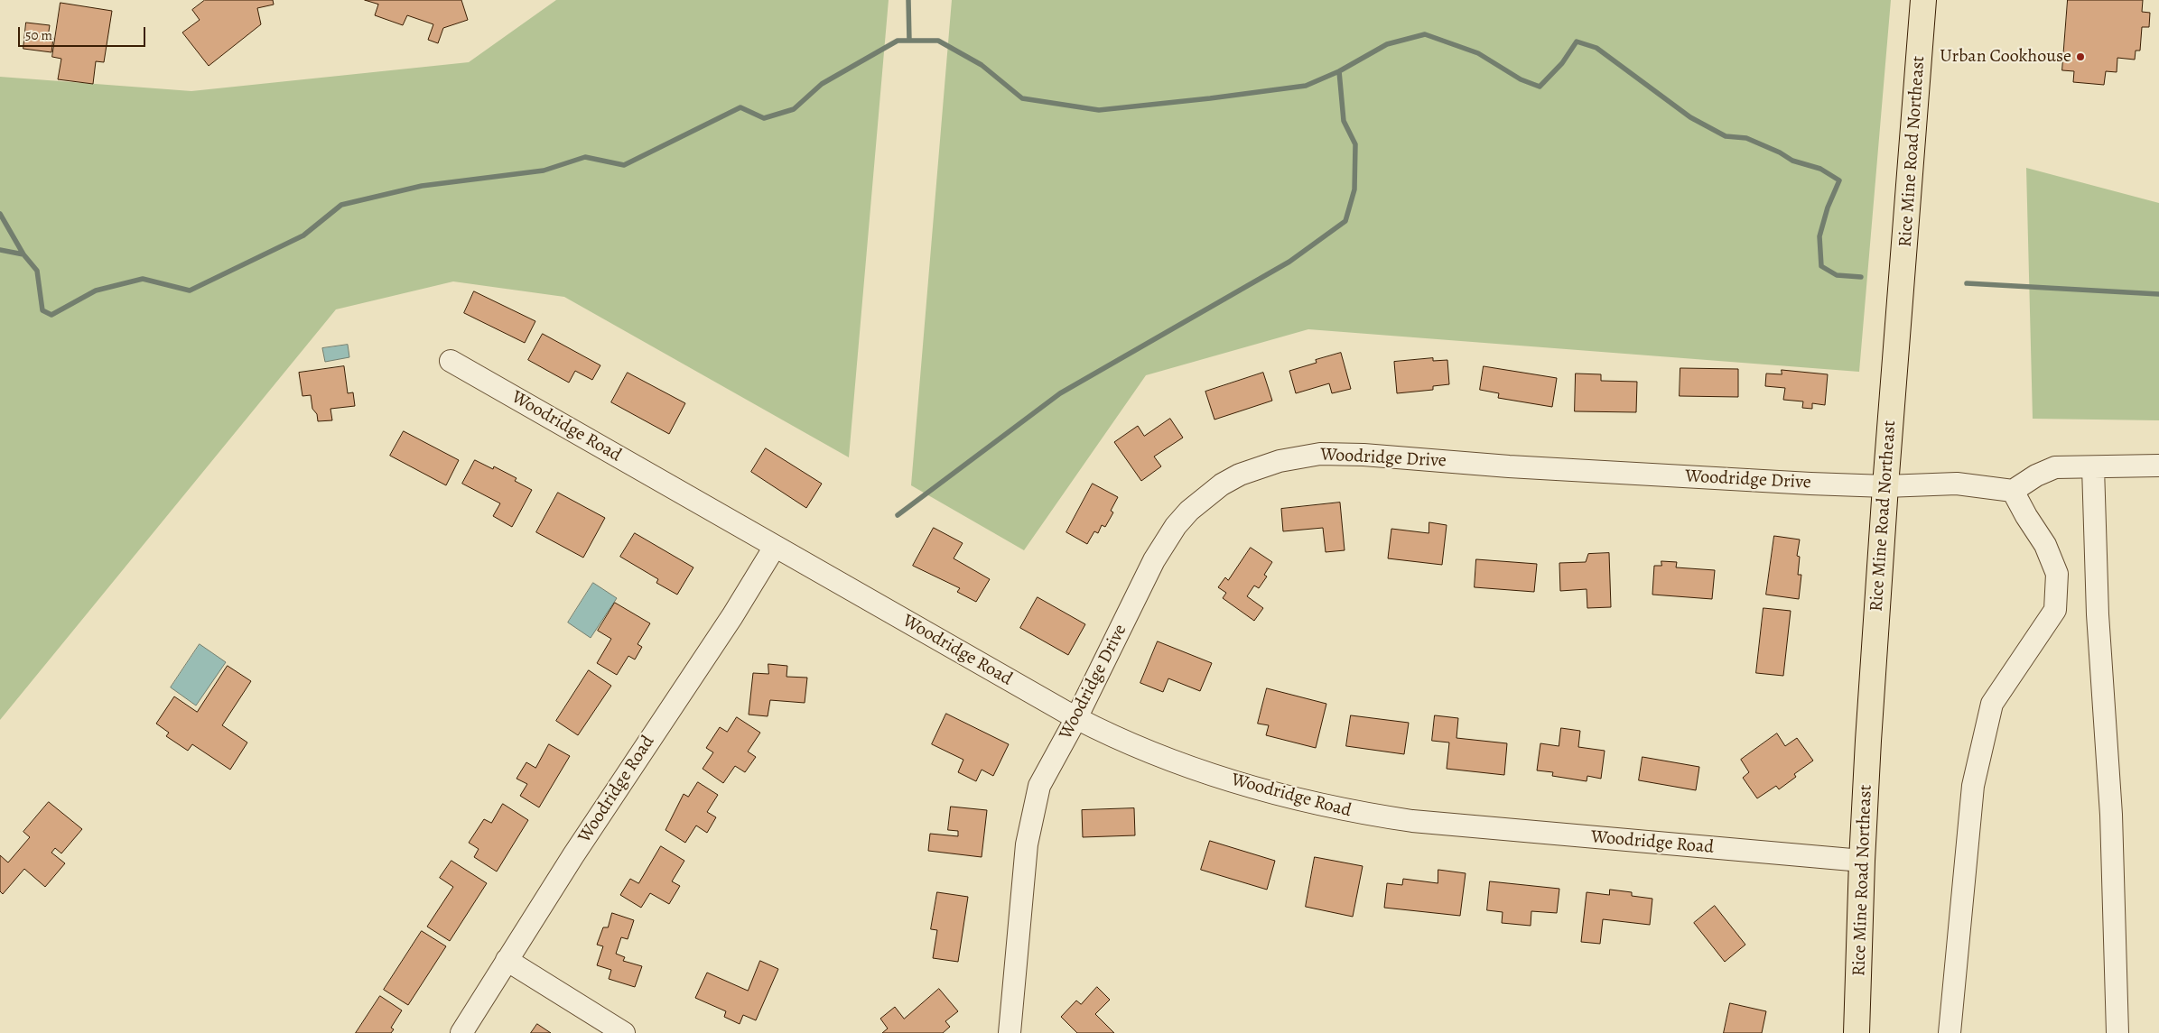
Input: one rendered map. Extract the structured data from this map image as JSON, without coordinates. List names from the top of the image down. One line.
{"streets":{"main road":["Rice Mine Road Northeast"],"street":["Woodridge Road","Woodridge Drive"]},"crossings":[["Rice Mine Road Northeast","Woodridge Road"],["Rice Mine Road Northeast","Woodridge Drive"],["Woodridge Road","Woodridge Drive"]],"places":["Urban Cookhouse"],"scale_bar":"50 m"}
